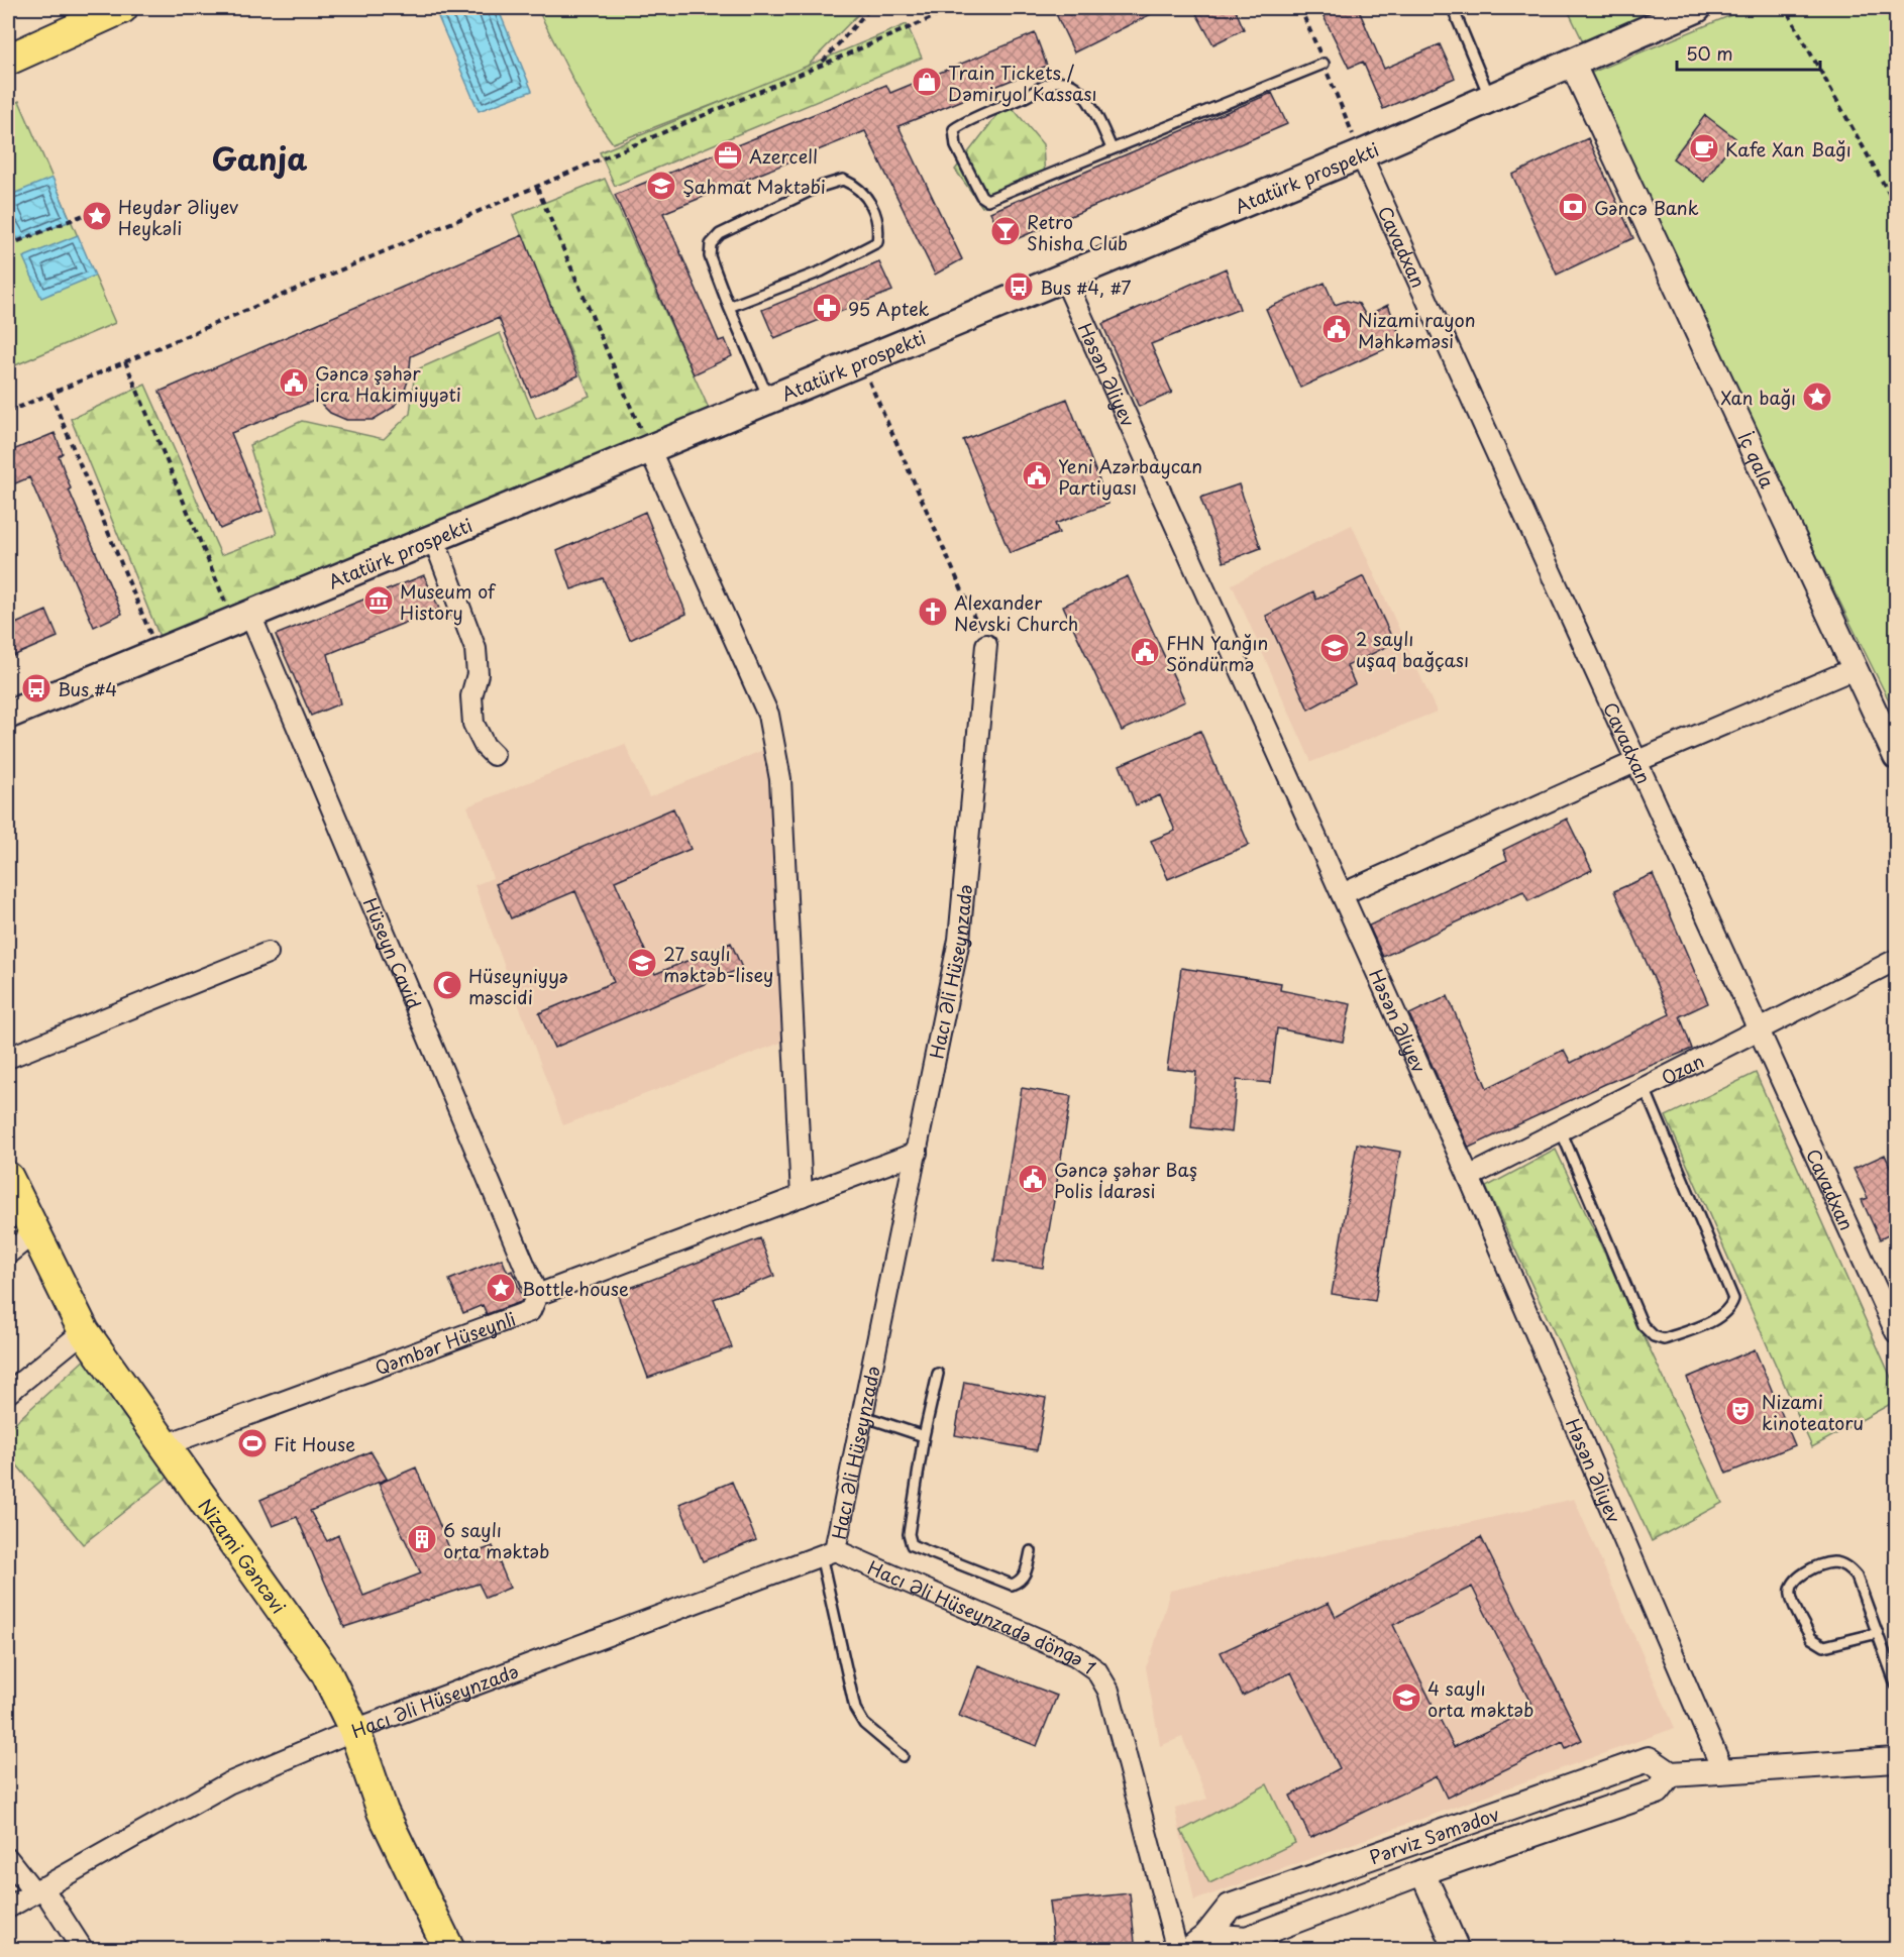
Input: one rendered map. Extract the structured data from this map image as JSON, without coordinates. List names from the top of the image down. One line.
{"streets":{"main road":["Atatürk prospekti","Nizami Gəncəvi"],"street":["Cavadxan","Həsən Əliyev","İç qala","Hüseyn Cavid","Hacı Əli Hüseynzadə","Ozan","Qəmbər Hüseynli","Hacı Əli Hüseynzadə döngə 1","Pərviz Səmədov"]},"crossings":[["Atatürk prospekti","Cavadxan"],["Atatürk prospekti","Həsən Əliyev"],["Atatürk prospekti","İç qala"],["Atatürk prospekti","Hüseyn Cavid"],["Cavadxan","Ozan"],["Həsən Əliyev","Ozan"],["Hüseyn Cavid","Qəmbər Hüseynli"],["Hacı Əli Hüseynzadə","Nizami Gəncəvi"],["Hacı Əli Hüseynzadə","Hacı Əli Hüseynzadə döngə 1"],["Qəmbər Hüseynli","Nizami Gəncəvi"]],"districts":["Ganja"],"places":{"shop":["Train Tickets / Dəmiryol Kassası"],"cafe":["Kafe Xan Bağı"],"office":["Azercell"],"school or university":["Şahmat Məktəbi","2 saylı uşaq bağçası","27 saylı məktəb-lisey","4 saylı orta məktəb"],"bank":["Gəncə Bank"],"place":["Heydər Əliyev Heykəli","Xan bağı","Bottle house"],"bar":["Retro Shisha Club"],"bus stop":["Bus #4, #7","Bus #4"],"pharmacy":["95 Aptek"],"public building":["Nizami rayon Məhkəməsi","Gəncə şəhər İcra Hakimiyyəti","Yeni Azərbaycan Partiyası","FHN Yanğın Söndürmə","Gəncə şəhər Baş Polis İdarəsi"],"museum":["Museum of History"],"church":["Alexander Nevski Church"],"mosque":["Hüseyniyyə məscidi"],"theatre":["Nizami kinoteatoru"],"sports":["Fit House"],"building":["6 saylı orta məktəb"]},"scale_bar":"50 m"}
